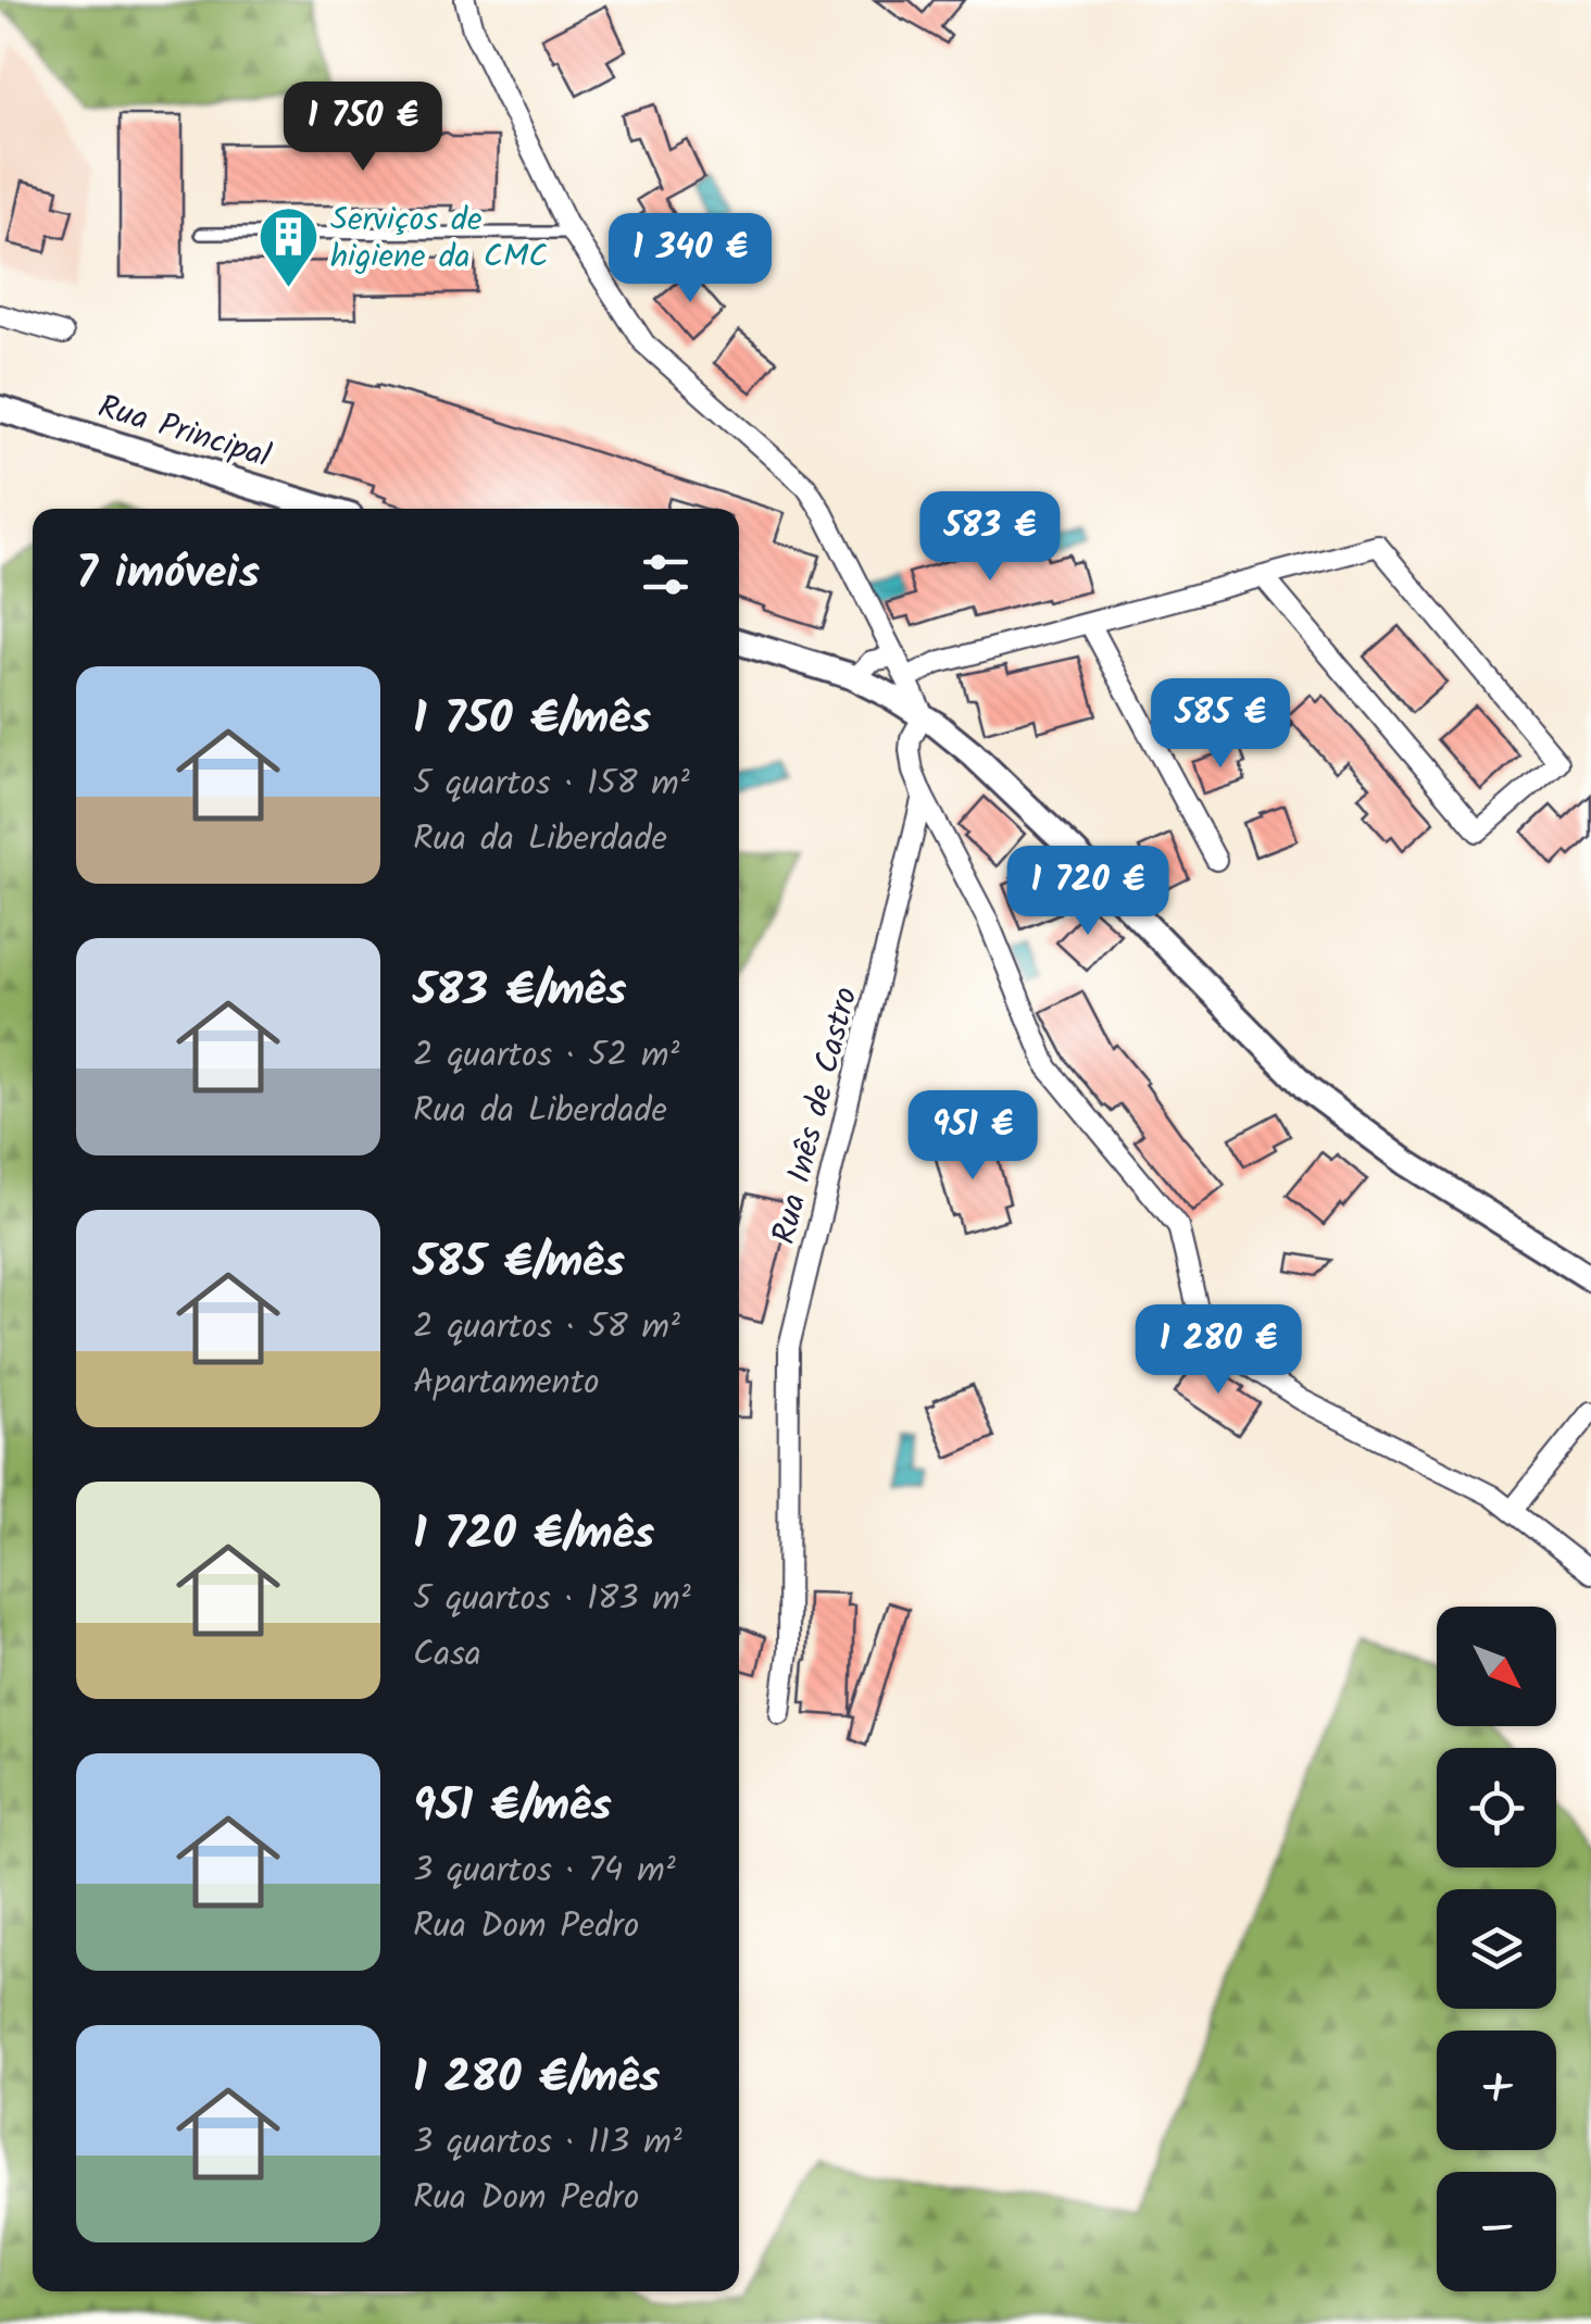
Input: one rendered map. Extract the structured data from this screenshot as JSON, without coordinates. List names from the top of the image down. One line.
{"streets":{"street":["Rua Principal","Rua Inês de Castro"]},"places":{"building":["Serviços de higiene da CMC"]},"north":"bottom right","page":{"price":["1 750 €","1 340 €","583 €","585 €","1 720 €","951 €","1 280 €"],"heading":"7 imóveis","list":[{"name":"1 750 €/mês","note":"5 quartos · 158 m² · Rua da Liberdade"},{"name":"583 €/mês","note":"2 quartos · 52 m² · Rua da Liberdade"},{"name":"585 €/mês","note":"2 quartos · 58 m² · Apartamento"},{"name":"1 720 €/mês","note":"5 quartos · 183 m² · Casa"},{"name":"951 €/mês","note":"3 quartos · 74 m² · Rua Dom Pedro"},{"name":"1 280 €/mês","note":"3 quartos · 113 m² · Rua Dom Pedro"}],"map_buttons":["+","−"]}}
